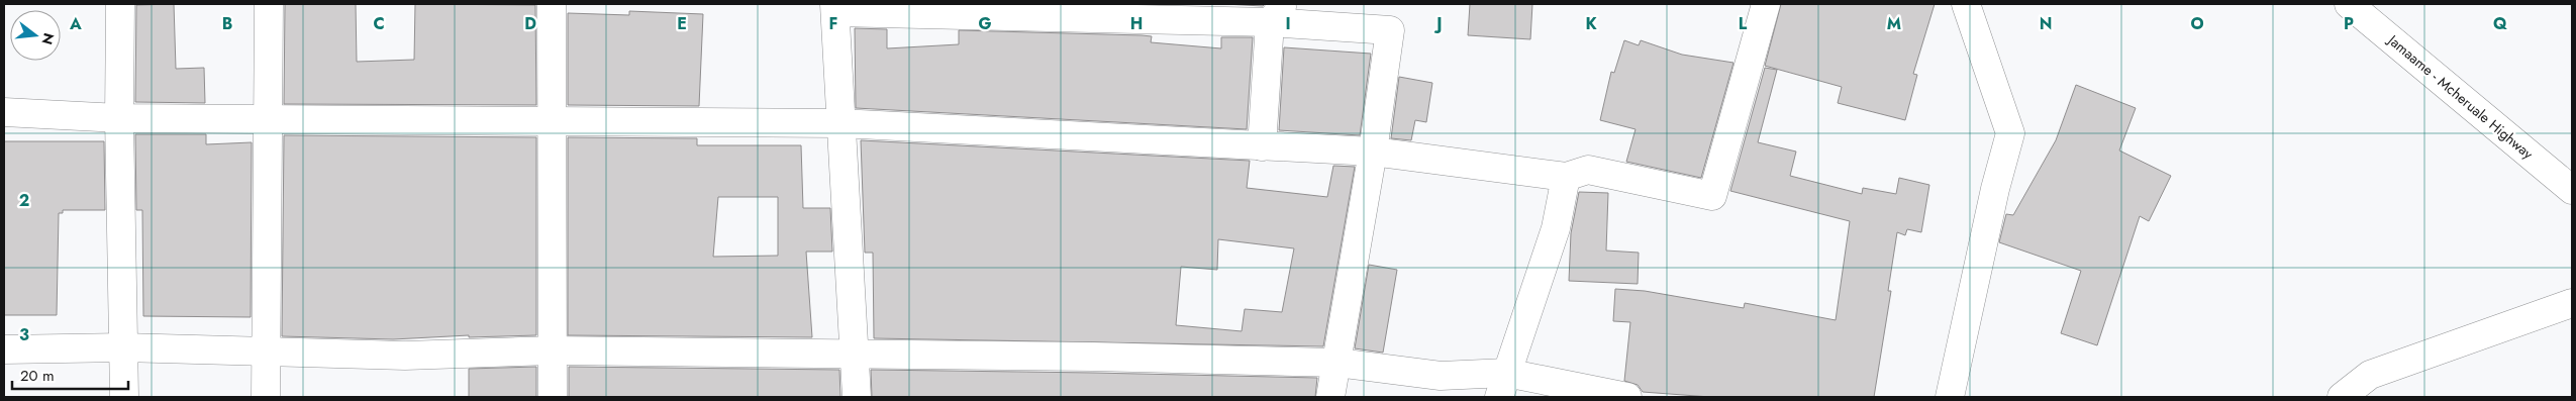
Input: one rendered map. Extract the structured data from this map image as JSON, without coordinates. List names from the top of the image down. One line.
{"streets":{"street":["Jamaame - Mcheruale Highway"]},"scale_bar":"20 m","north":"right","grid":{"columns":["A","B","C","D","E","F","G","H","I","J","K","L","M","N","O","P","Q"],"rows":["2","3"]}}
